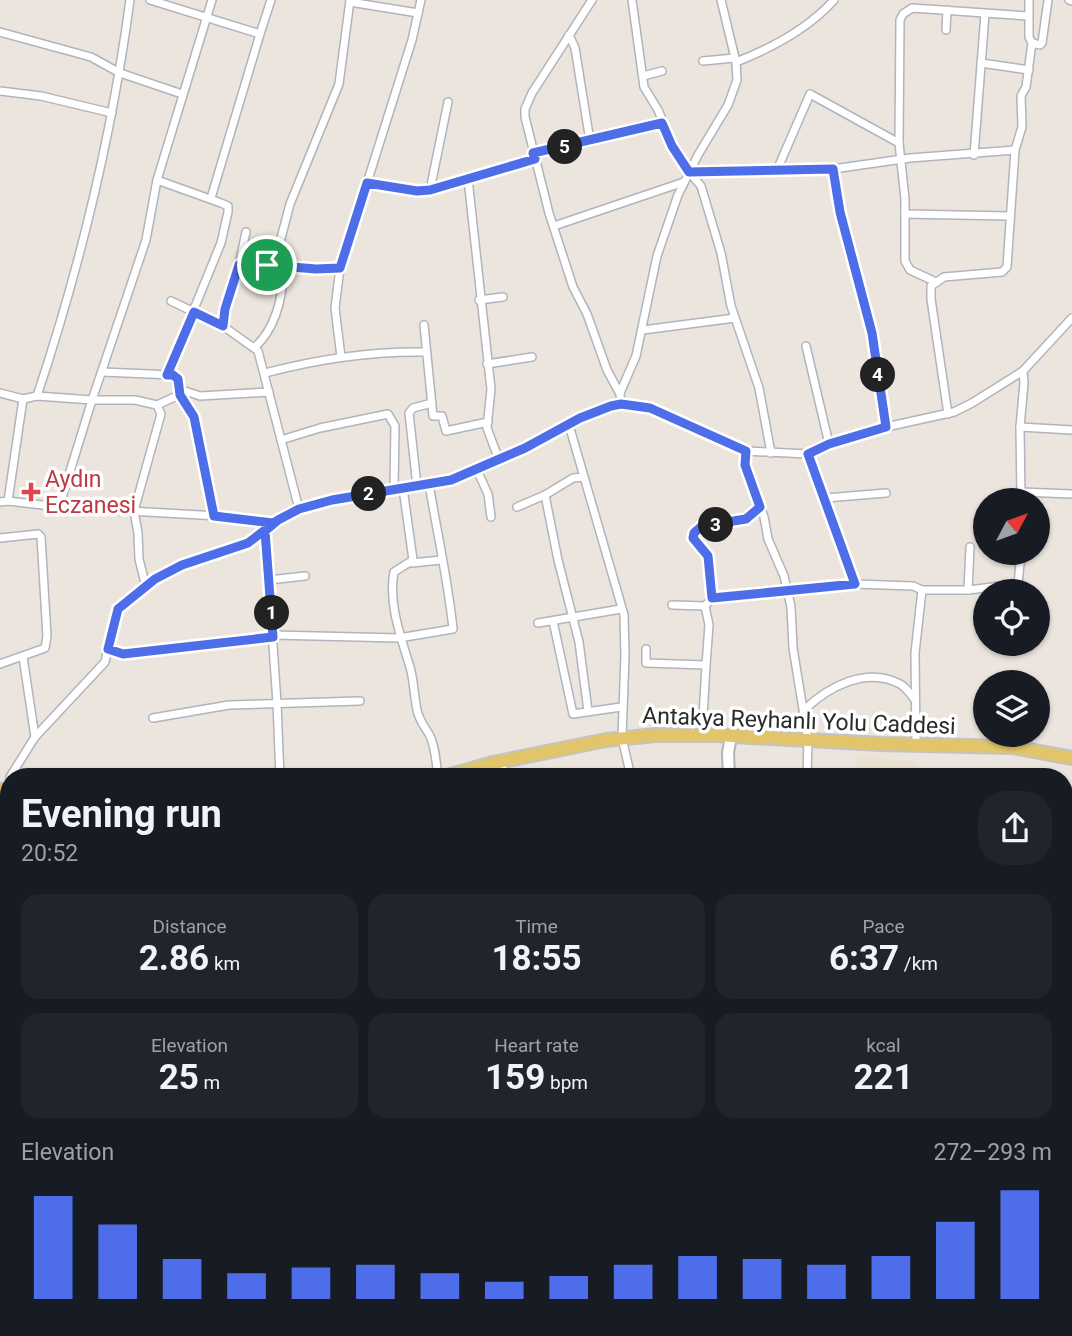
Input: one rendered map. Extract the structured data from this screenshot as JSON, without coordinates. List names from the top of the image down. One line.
{"streets":{"main road":["Antakya Reyhanlı Yolu Caddesi"]},"places":{"health":["Aydın Eczanesi"]},"north":"top right","page":{"pins":["5","4","2","3","1"],"heading":["Evening run","20:52"],"stats":[["Distance","2.86 km"],["Time","18:55"],["Pace","6:37 /km"],["Elevation","25 m"],["Heart rate","159 bpm"],["kcal","221"]],"chart":["Elevation","272–293 m"]}}
